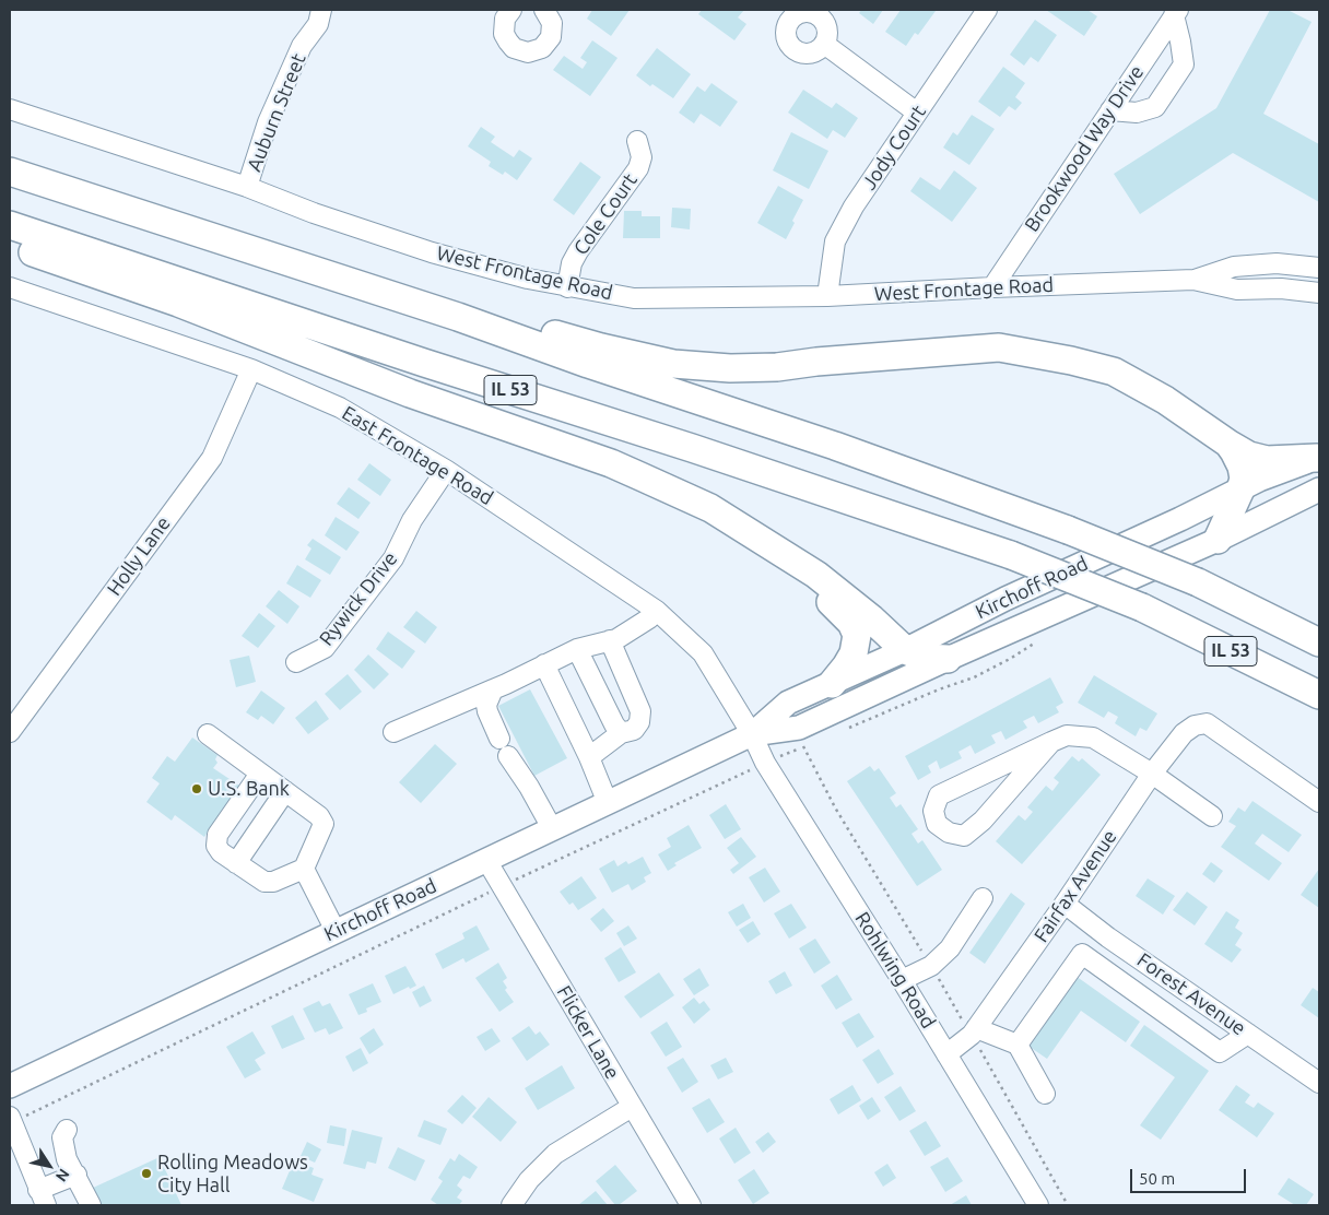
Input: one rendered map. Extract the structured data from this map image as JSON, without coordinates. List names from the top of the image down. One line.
{"streets":{"highway":["IL 53"],"main road":["Kirchoff Road"],"street":["Auburn Street","Jody Court","Brookwood Way Drive","Cole Court","West Frontage Road","East Frontage Road","Holly Lane","Rywick Drive","Fairfax Avenue","Rohlwing Road","Forest Avenue","Flicker Lane"]},"crossings":[["Auburn Street","West Frontage Road"],["Jody Court","West Frontage Road"],["Brookwood Way Drive","West Frontage Road"],["Cole Court","West Frontage Road"],["East Frontage Road","Holly Lane"],["East Frontage Road","Kirchoff Road"],["East Frontage Road","Rywick Drive"],["East Frontage Road","Rohlwing Road"],["Kirchoff Road","Rohlwing Road"],["Kirchoff Road","Flicker Lane"],["Fairfax Avenue","Rohlwing Road"],["Fairfax Avenue","Forest Avenue"]],"places":["U.S. Bank","Rolling Meadows City Hall"],"scale_bar":"50 m","north":"bottom right"}
